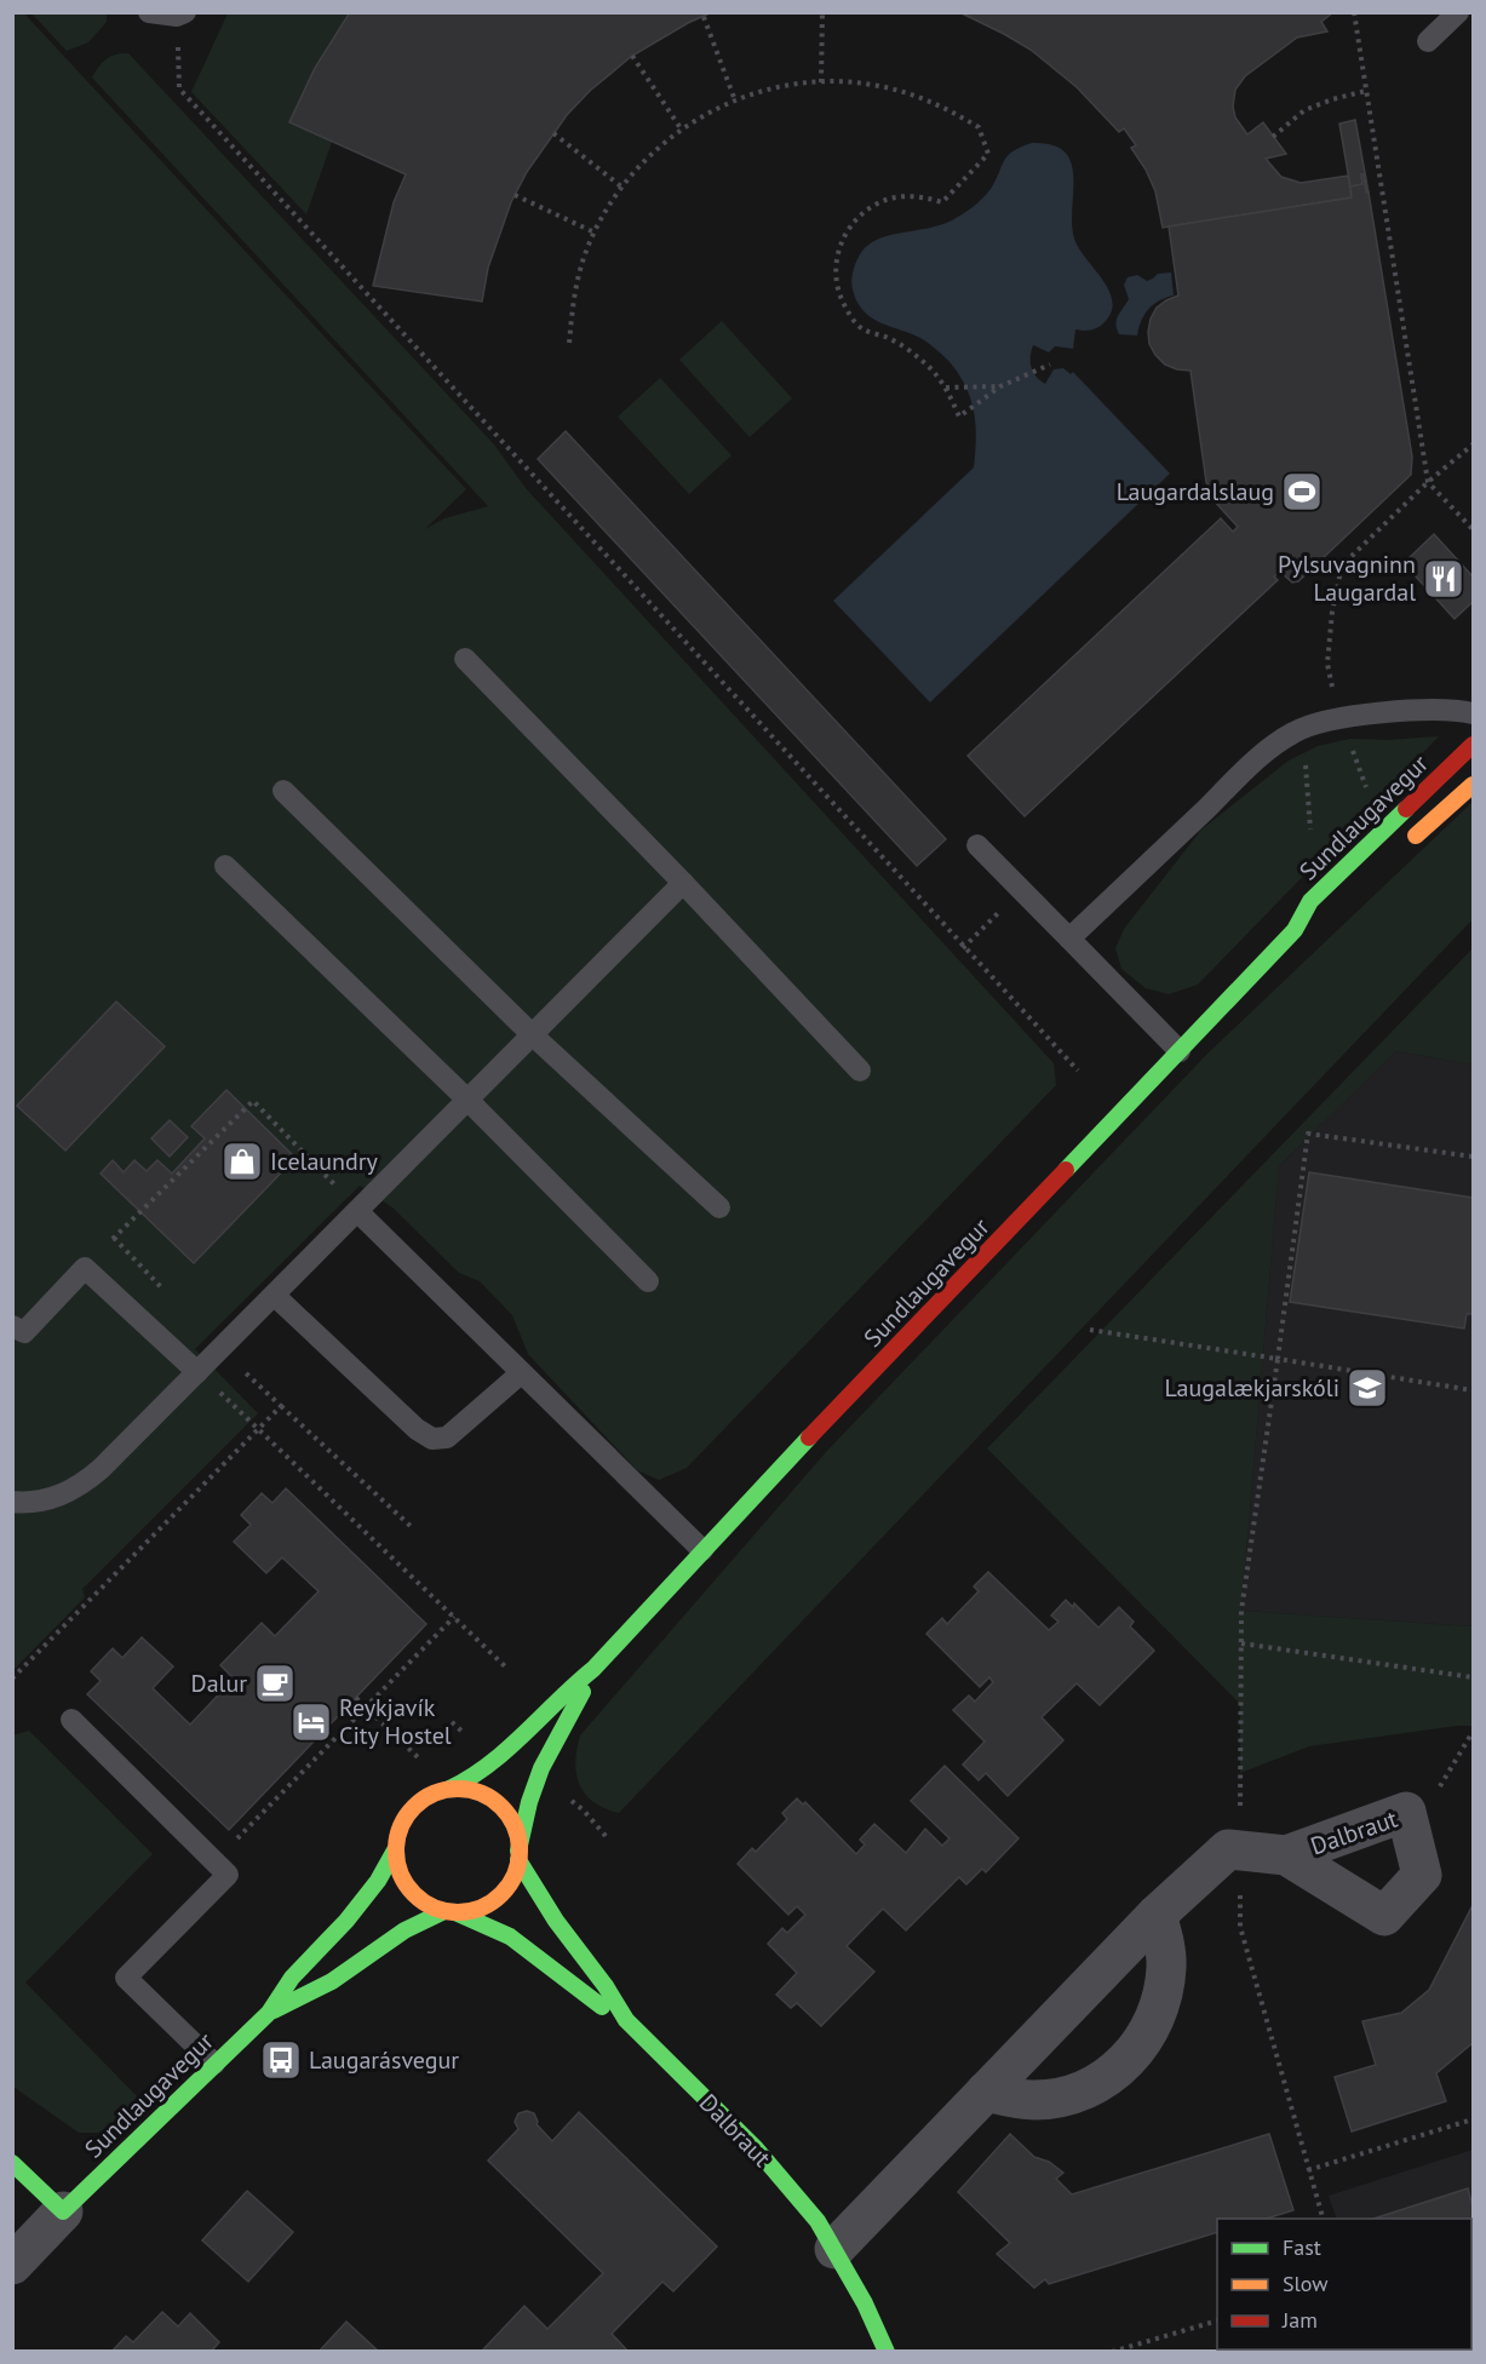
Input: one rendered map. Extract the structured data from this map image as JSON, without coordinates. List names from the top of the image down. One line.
{"streets":{"street":["Sundlaugavegur","Dalbraut"]},"crossings":[["Sundlaugavegur","Dalbraut"]],"places":{"sports":["Laugardalslaug"],"restaurant":["Pylsuvagninn Laugardal"],"shop":["Icelaundry"],"school or university":["Laugalækjarskóli"],"cafe":["Dalur"],"hotel":["Reykjavík City Hostel"],"bus stop":["Laugarásvegur"]},"legend":["Fast","Slow","Jam"]}
